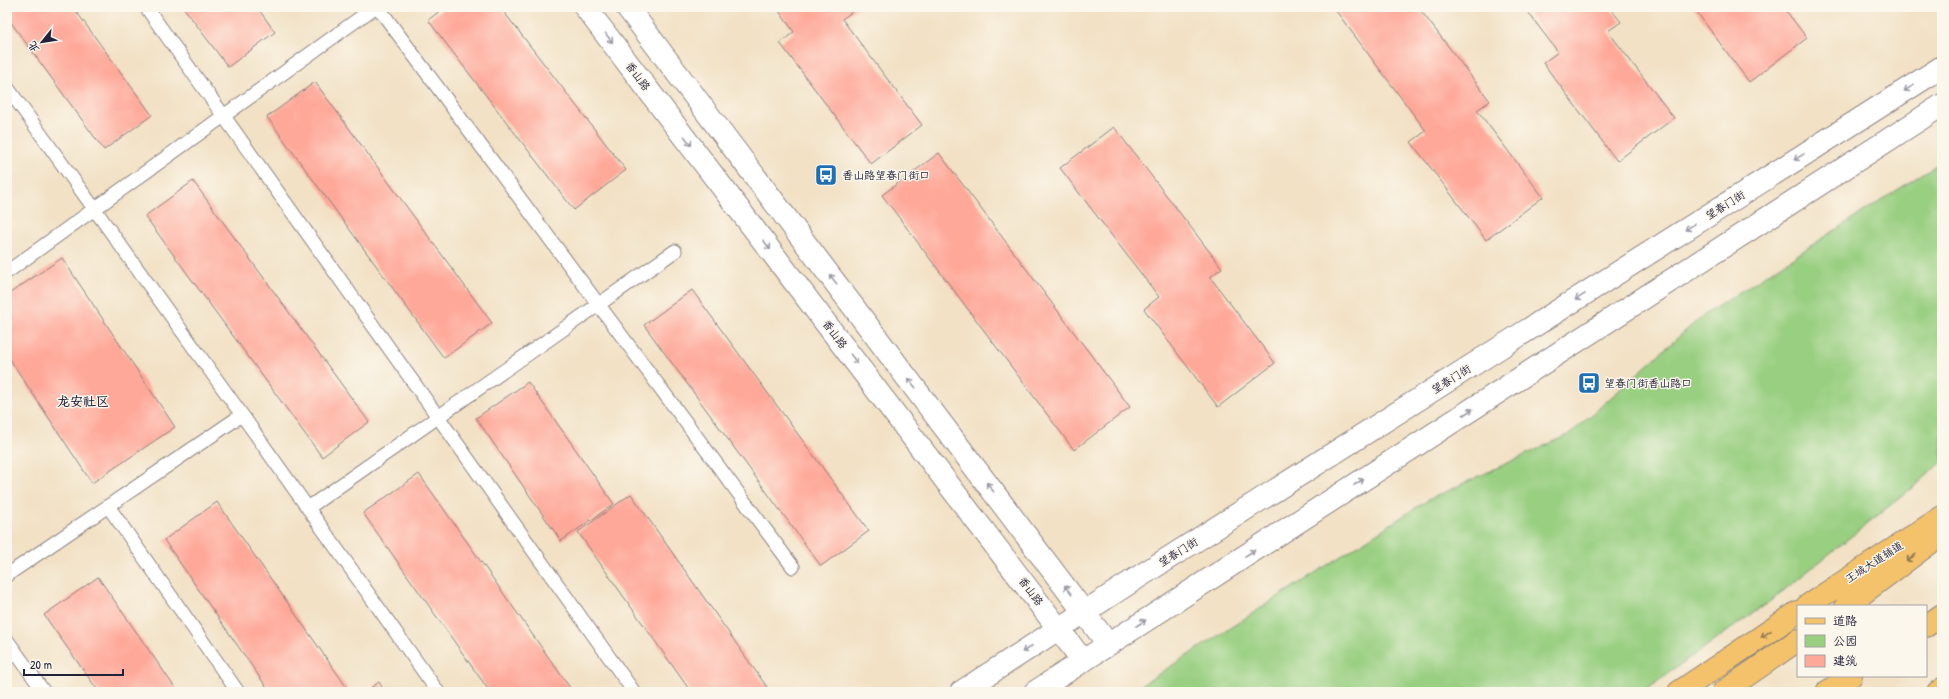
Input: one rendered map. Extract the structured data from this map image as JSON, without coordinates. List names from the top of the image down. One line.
{"streets":{"main road":["王城大道辅道"],"street":["香山路","望春门街"]},"crossings":[["香山路","望春门街"]],"districts":["龙安社区"],"places":{"bus stop":["香山路望春门街口","望春门街香山路口"]},"legend":["道路","公园","建筑"],"scale_bar":"20 m","north":"bottom left"}
